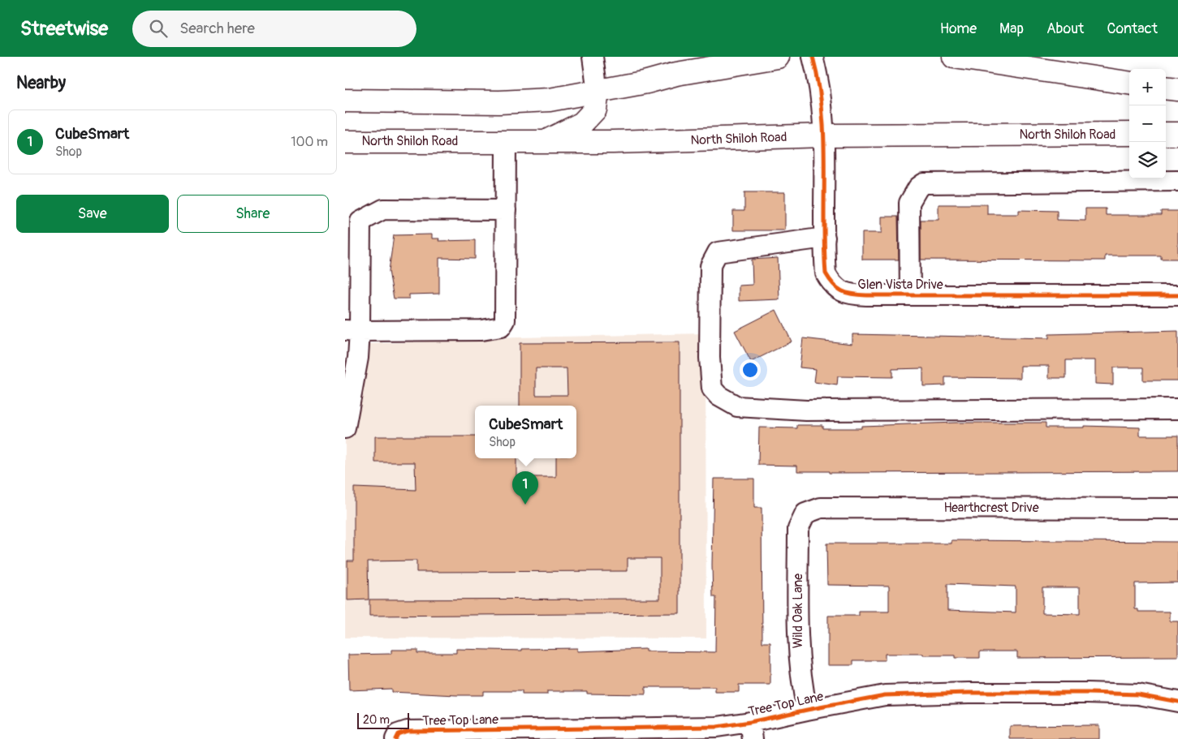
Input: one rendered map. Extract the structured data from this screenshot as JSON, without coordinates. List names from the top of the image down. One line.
{"streets":{"main road":["North Shiloh Road"],"street":["Glen Vista Drive","Hearthcrest Drive","Wild Oak Lane","Tree Top Lane"]},"crossings":[["North Shiloh Road","Glen Vista Drive"],["Hearthcrest Drive","Wild Oak Lane"],["Wild Oak Lane","Tree Top Lane"]],"scale_bar":"20 m","page":{"header":"Streetwise","search":"Search here","nav":["Home","Map","About","Contact"],"heading":"Nearby","map_buttons":["+","−"],"list":[{"mark":"1","name":"CubeSmart","note":"Shop","value":"100 m"}],"buttons":["Save","Share"],"popup":["CubeSmart","Shop"],"pins":"1","scale":"20 m"}}
